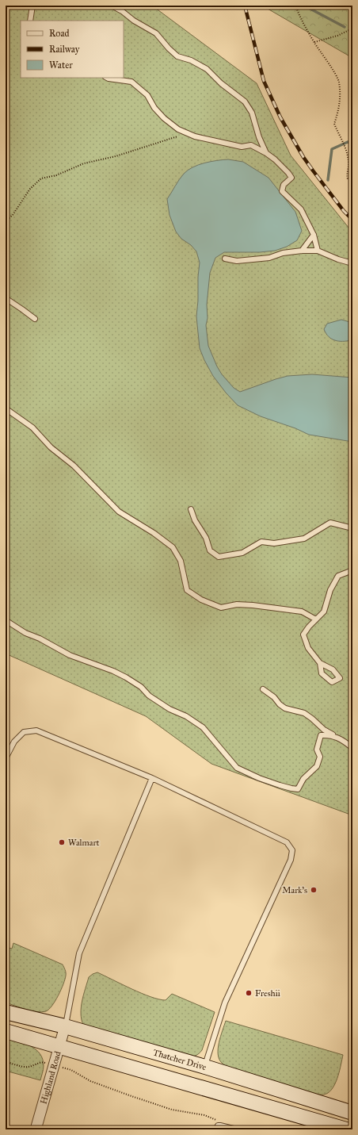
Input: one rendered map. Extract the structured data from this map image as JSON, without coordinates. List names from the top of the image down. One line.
{"streets":{"main road":["Thatcher Drive"],"street":["Highland Road"]},"crossings":[["Thatcher Drive","Highland Road"]],"places":["Walmart","Mark's","Freshii"],"legend":["Road","Railway","Water"]}
